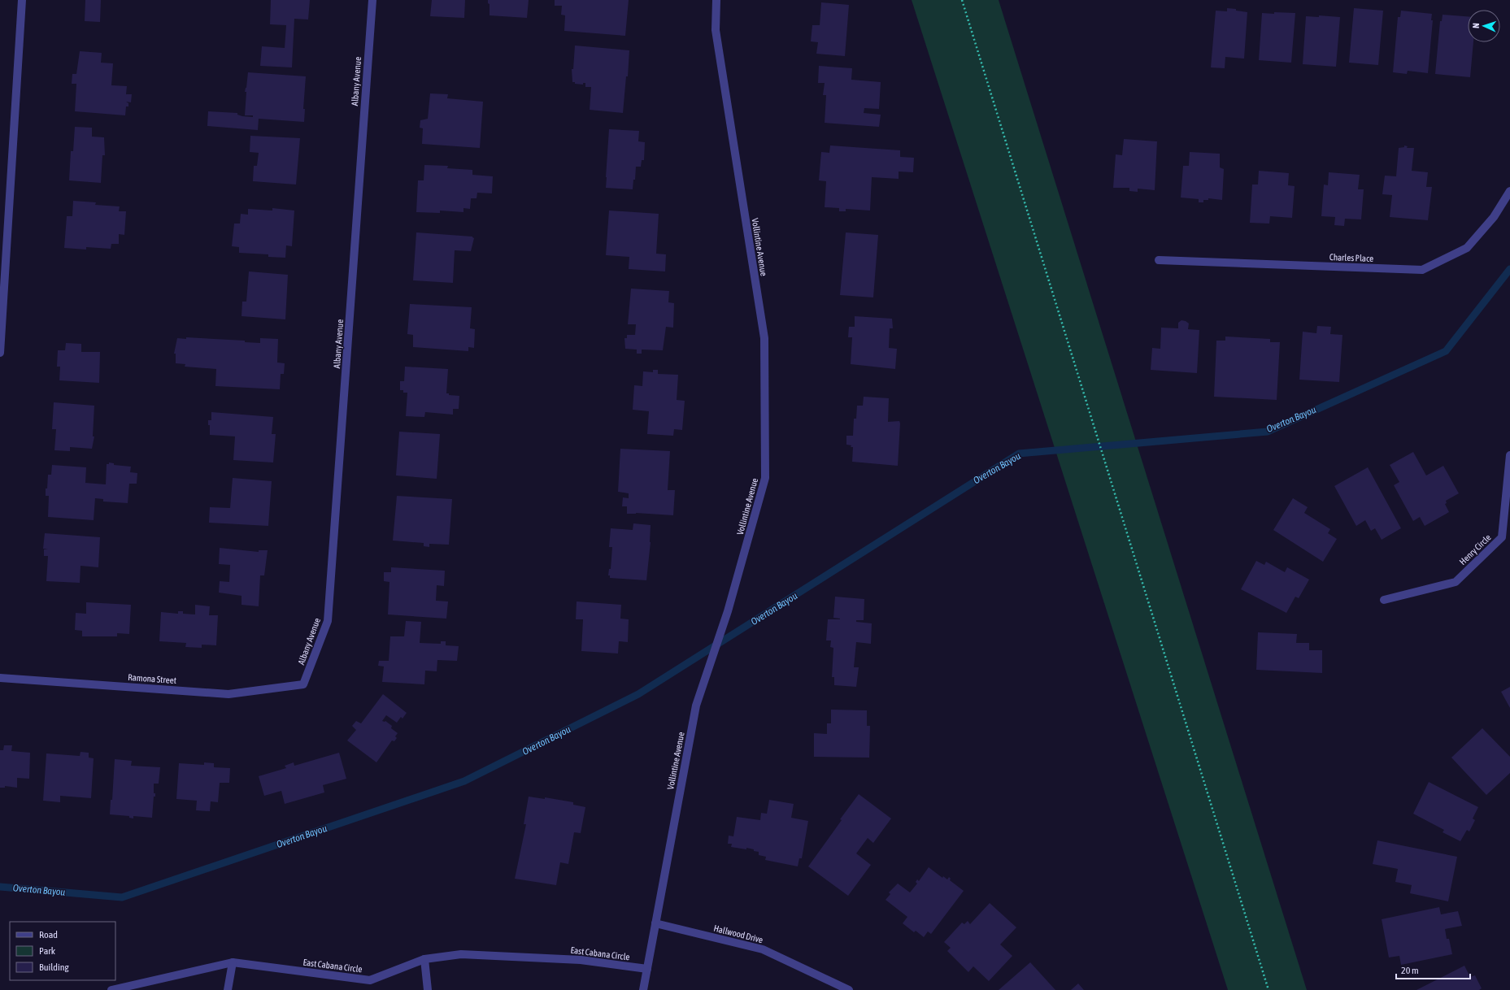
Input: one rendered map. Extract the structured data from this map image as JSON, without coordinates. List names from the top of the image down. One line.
{"streets":{"street":["Albany Avenue","Vollintine Avenue","Charles Place","Henry Circle","Ramona Street","Hallwood Drive","East Cabana Circle"]},"crossings":[["Albany Avenue","Ramona Street"],["Vollintine Avenue","Hallwood Drive"],["Vollintine Avenue","East Cabana Circle"]],"water":["Overton Bayou"],"legend":["Road","Park","Building"],"scale_bar":"20 m","north":"left"}
